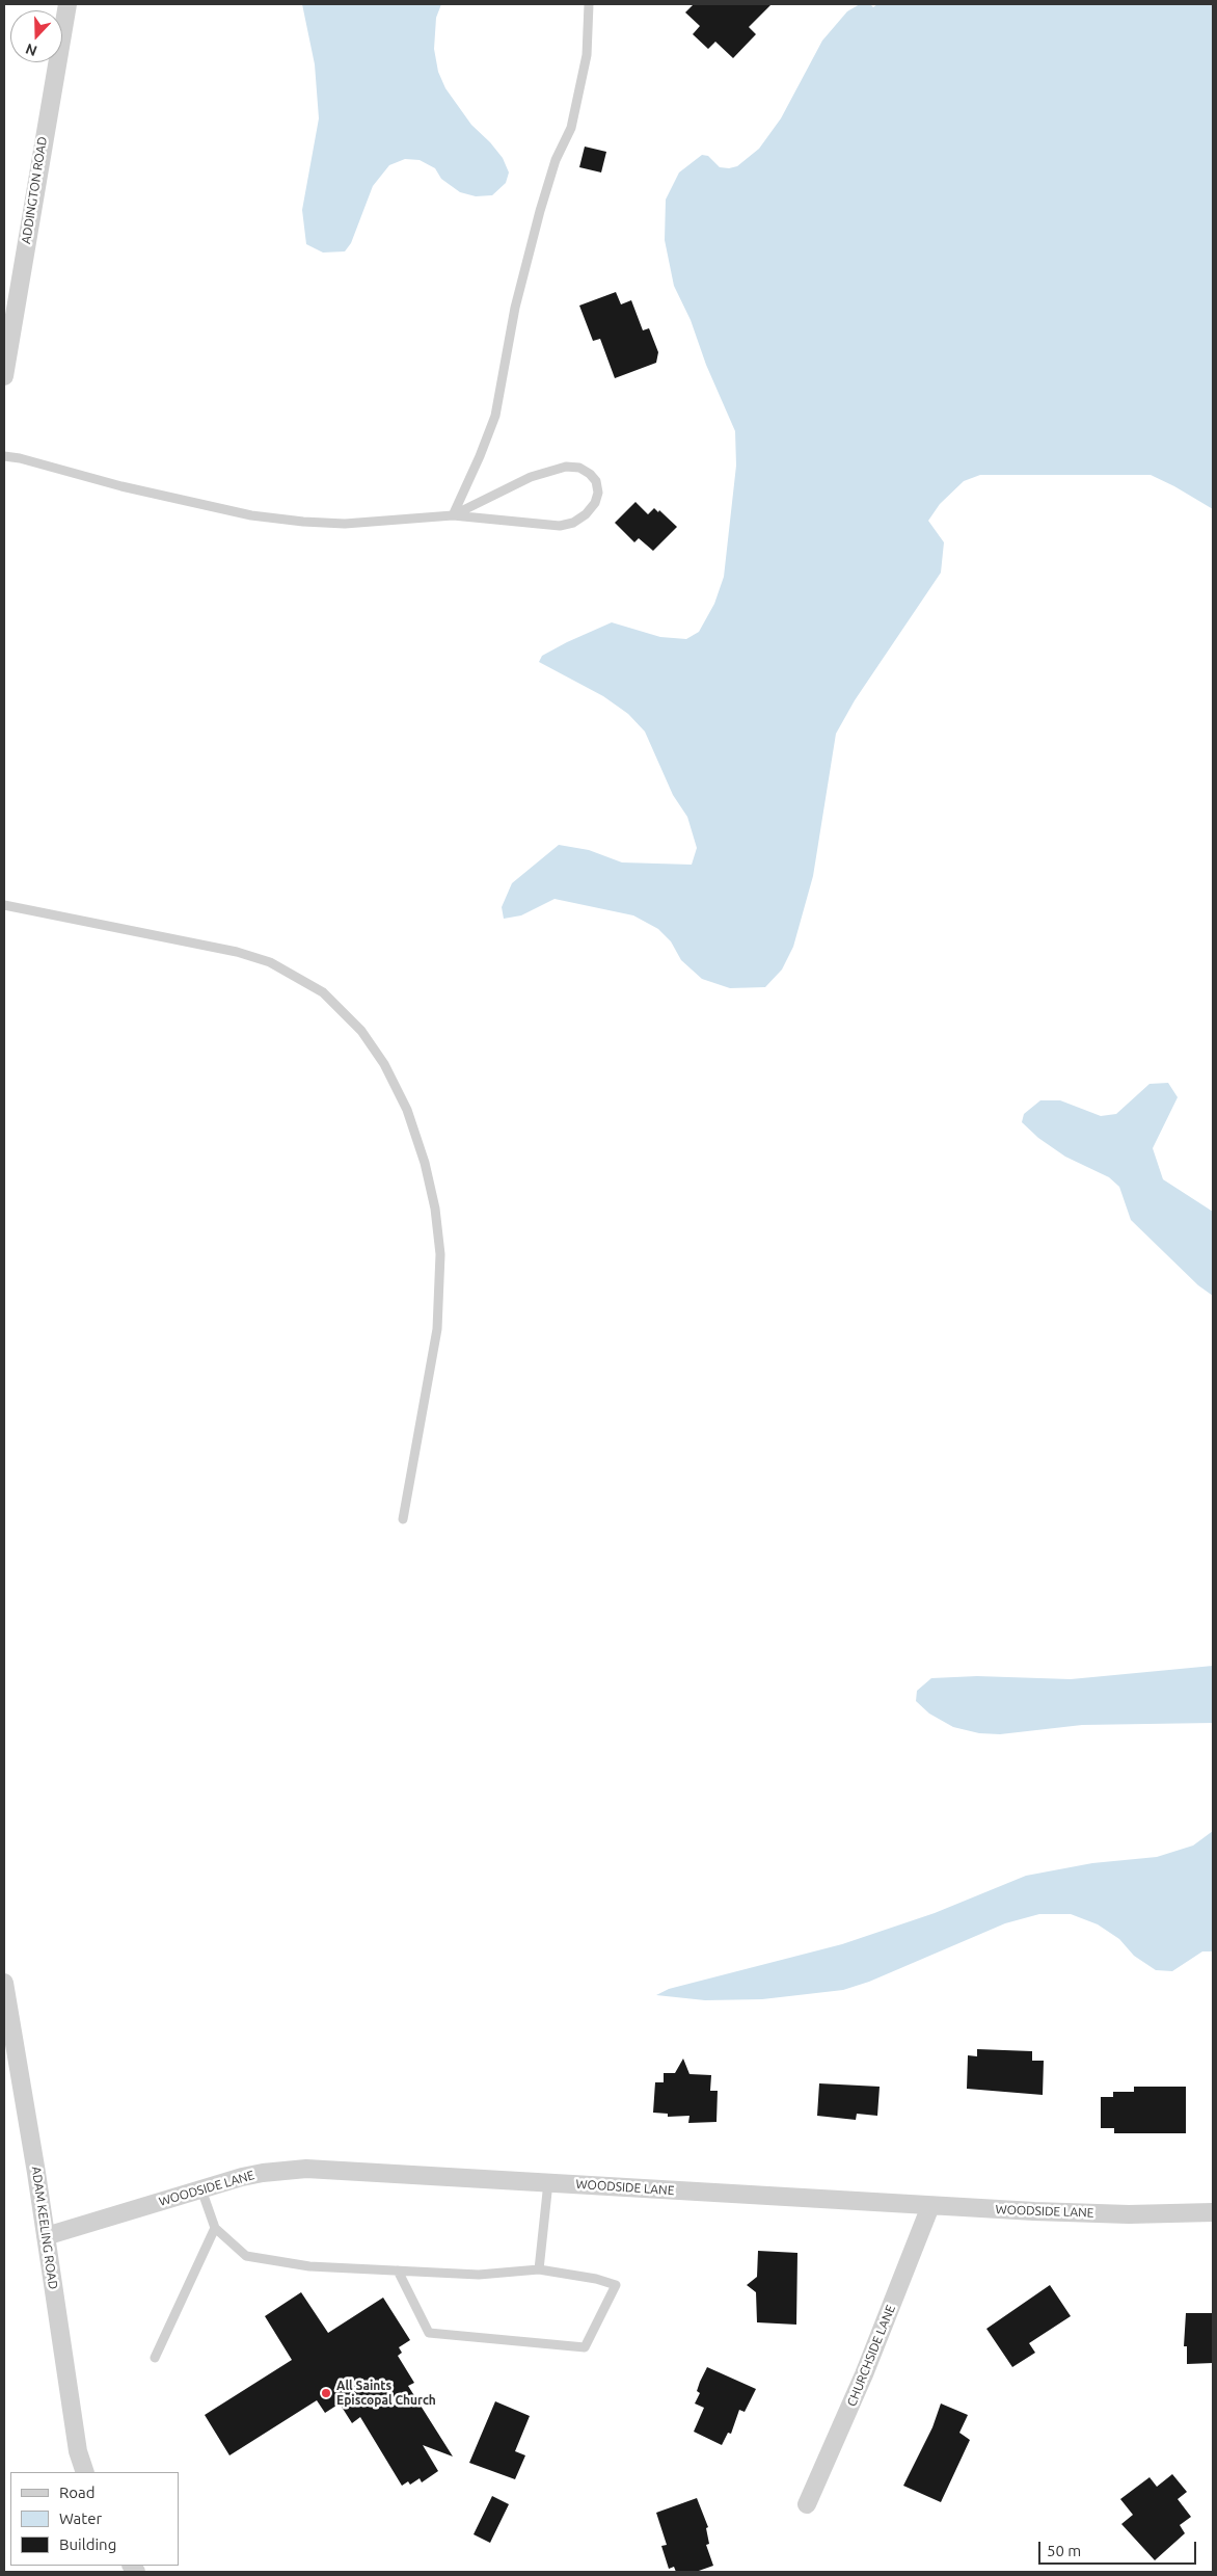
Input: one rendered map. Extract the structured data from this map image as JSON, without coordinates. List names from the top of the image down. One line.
{"streets":{"street":["ADDINGTON ROAD","WOODSIDE LANE","ADAM KEELING ROAD","CHURCHSIDE LANE"]},"crossings":[["WOODSIDE LANE","ADAM KEELING ROAD"],["WOODSIDE LANE","CHURCHSIDE LANE"]],"places":["All Saints Episcopal Church"],"legend":["Road","Water","Building"],"scale_bar":"50 m","north":"bottom"}
